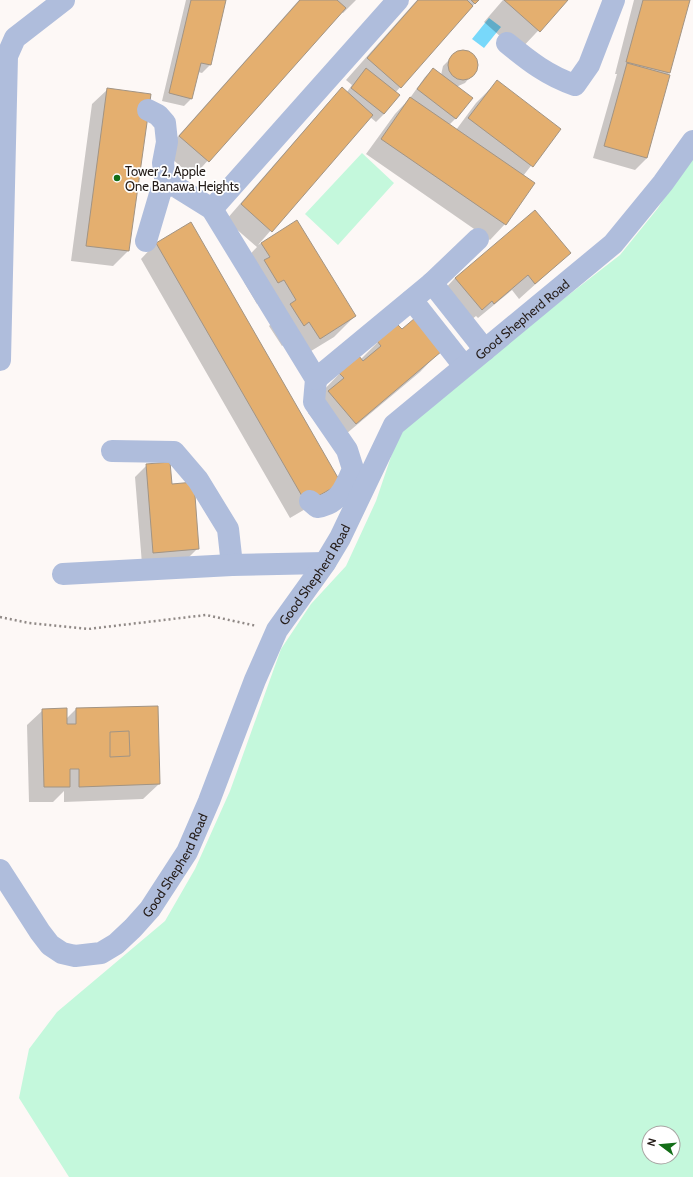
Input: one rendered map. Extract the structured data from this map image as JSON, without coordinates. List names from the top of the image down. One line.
{"streets":{"street":["Good Shepherd Road"]},"places":["Tower 2, Apple One Banawa Heights"],"north":"left"}
